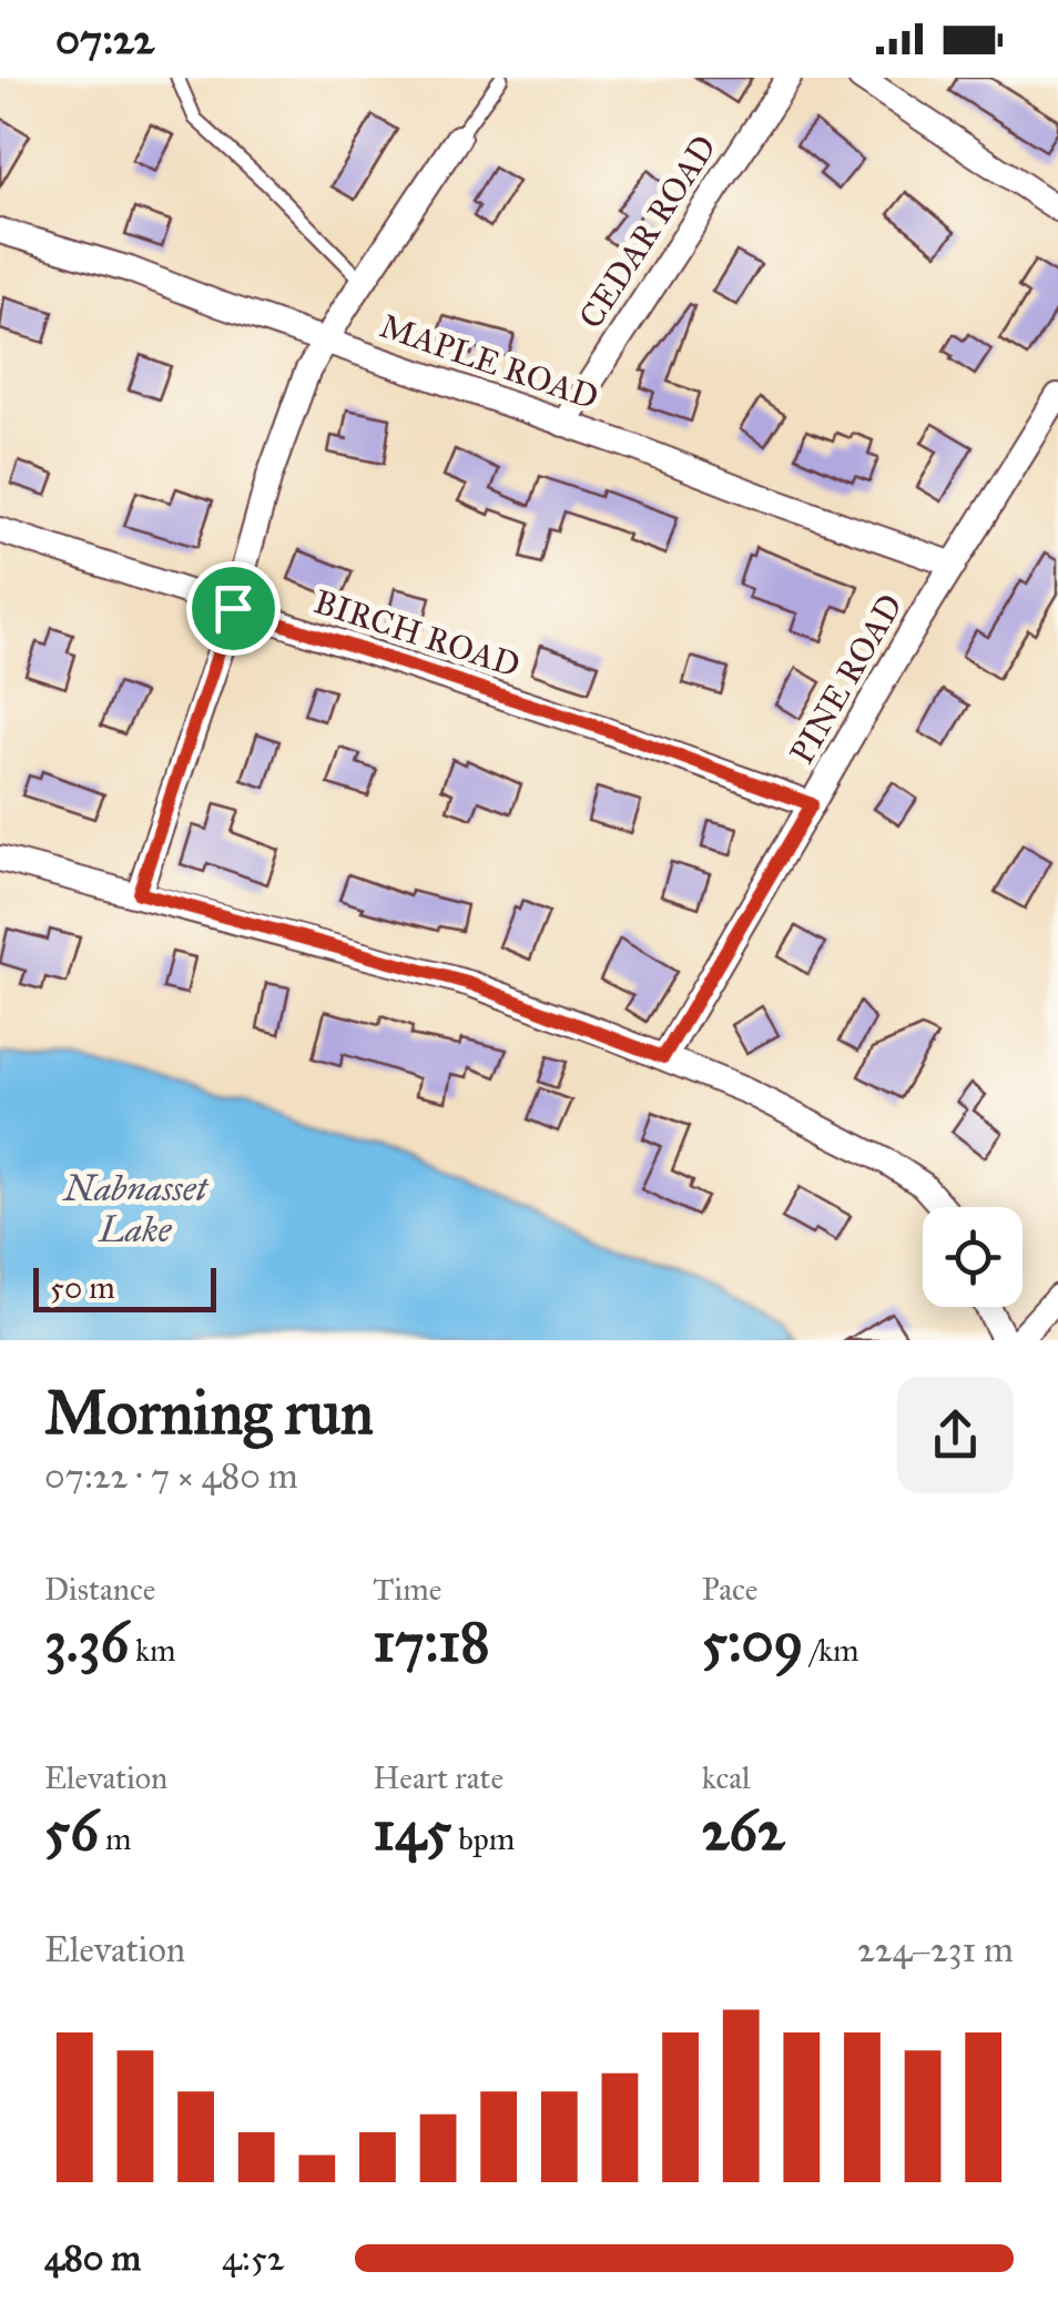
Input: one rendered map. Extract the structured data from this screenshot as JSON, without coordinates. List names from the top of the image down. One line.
{"streets":{"street":["CEDAR ROAD","MAPLE ROAD","BIRCH ROAD","PINE ROAD"]},"crossings":[["CEDAR ROAD","MAPLE ROAD"],["MAPLE ROAD","PINE ROAD"],["BIRCH ROAD","PINE ROAD"]],"water":["Nabnasset Lake"],"scale_bar":"50 m","page":{"status":"07:22","scale":"50 m","heading":["Morning run","07:22 · 7 × 480 m"],"stats":[["Distance","3.36 km"],["Time","17:18"],["Pace","5:09 /km"],["Elevation","56 m"],["Heart rate","145 bpm"],["kcal","262"]],"chart":["Elevation","224–231 m"],"list":[{"name":"480 m","note":"4:52"}]}}
